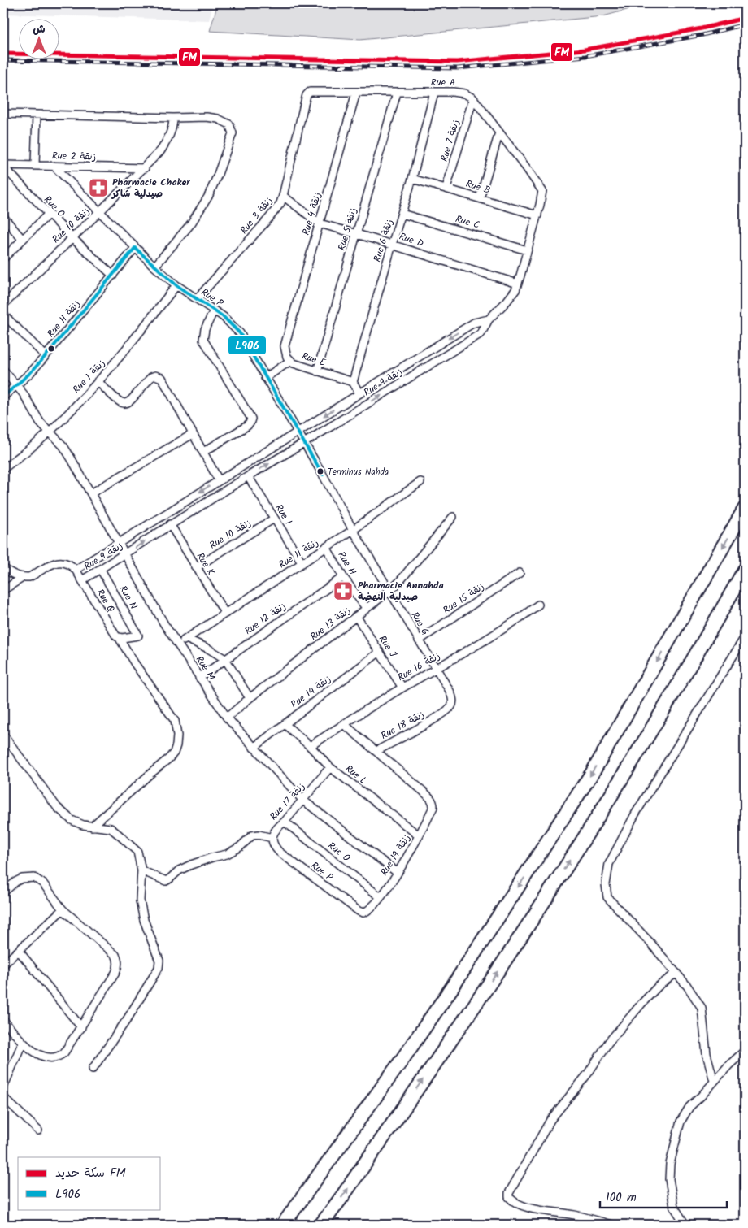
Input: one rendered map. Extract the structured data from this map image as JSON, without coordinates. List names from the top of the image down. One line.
{"streets":{"street":["Rue A","Rue 7 زنقة","Rue 2 زنقة","Rue B","Rue O","Rue 4 زنقة","Rue 3 زنقة","Rue C","Rue 10 زنقة","Rue 5 زنقة","Rue D","Rue 6 زنقة","Rue P","Rue 11 زنقة","Rue E","Rue 1 زنقة","Rue 9 زنقة","Rue I","Rue H","Rue K","Rue N","Rue 15 زنقة","Rue Q","Rue 12 زنقة","Rue 13 زنقة","Rue G","Rue J","Rue 16 زنقة","Rue M","Rue 14 زنقة","Rue 18 زنقة","Rue L","Rue 17 زنقة","Rue 19 زنقة"]},"crossings":[["Rue A","Rue 7 زنقة"],["Rue A","Rue 4 زنقة"],["Rue A","Rue 3 زنقة"],["Rue A","Rue 5 زنقة"],["Rue A","Rue 6 زنقة"],["Rue 7 زنقة","Rue B"],["Rue 2 زنقة","Rue O"],["Rue 2 زنقة","Rue 10 زنقة"],["Rue 2 زنقة","Rue P"],["Rue B","Rue 6 زنقة"],["Rue B","Rue 9 زنقة"],["Rue O","Rue 10 زنقة"],["Rue O","Rue 11 زنقة"],["Rue O","Rue 17 زنقة"],["Rue O","Rue 19 زنقة"],["Rue 4 زنقة","Rue D"],["Rue 4 زنقة","Rue E"],["Rue 3 زنقة","Rue D"],["Rue 3 زنقة","Rue P"],["Rue C","Rue 6 زنقة"],["Rue C","Rue 9 زنقة"],["Rue 10 زنقة","Rue P"],["Rue 10 زنقة","Rue I"],["Rue 10 زنقة","Rue K"],["Rue 5 زنقة","Rue D"],["Rue 5 زنقة","Rue E"],["Rue D","Rue 6 زنقة"],["Rue D","Rue 9 زنقة"],["Rue 6 زنقة","Rue E"],["Rue P","Rue 11 زنقة"],["Rue P","Rue 1 زنقة"],["Rue P","Rue 9 زنقة"],["Rue P","Rue G"],["Rue P","Rue 17 زنقة"],["Rue P","Rue 19 زنقة"],["Rue 11 زنقة","Rue I"],["Rue 11 زنقة","Rue H"],["Rue 11 زنقة","Rue K"],["Rue 11 زنقة","Rue G"],["Rue 1 زنقة","Rue M"],["Rue 9 زنقة","Rue I"],["Rue 9 زنقة","Rue K"],["Rue 9 زنقة","Rue N"],["Rue 9 زنقة","Rue Q"],["Rue 9 زنقة","Rue M"],["Rue H","Rue 12 زنقة"],["Rue H","Rue 13 زنقة"],["Rue N","Rue Q"],["Rue 15 زنقة","Rue G"],["Rue 12 زنقة","Rue M"],["Rue 13 زنقة","Rue G"],["Rue 13 زنقة","Rue J"],["Rue 13 زنقة","Rue M"],["Rue G","Rue 16 زنقة"],["Rue G","Rue 18 زنقة"],["Rue J","Rue 16 زنقة"],["Rue J","Rue 14 زنقة"],["Rue 16 زنقة","Rue L"],["Rue M","Rue 14 زنقة"],["Rue M","Rue 17 زنقة"],["Rue M","Rue 19 زنقة"],["Rue 14 زنقة","Rue L"],["Rue 18 زنقة","Rue 19 زنقة"],["Rue L","Rue 17 زنقة"],["Rue L","Rue 19 زنقة"]],"places":{"pharmacy":["Pharmacie Chaker صيدلية شاكر","Pharmacie Annahda صيدلية النهضة"],"other":["Terminus Nahda"]},"lines":["rail line FM","transit line L906"],"legend":["سكة حديد FM","L906"],"scale_bar":"100 m","north":"top"}
